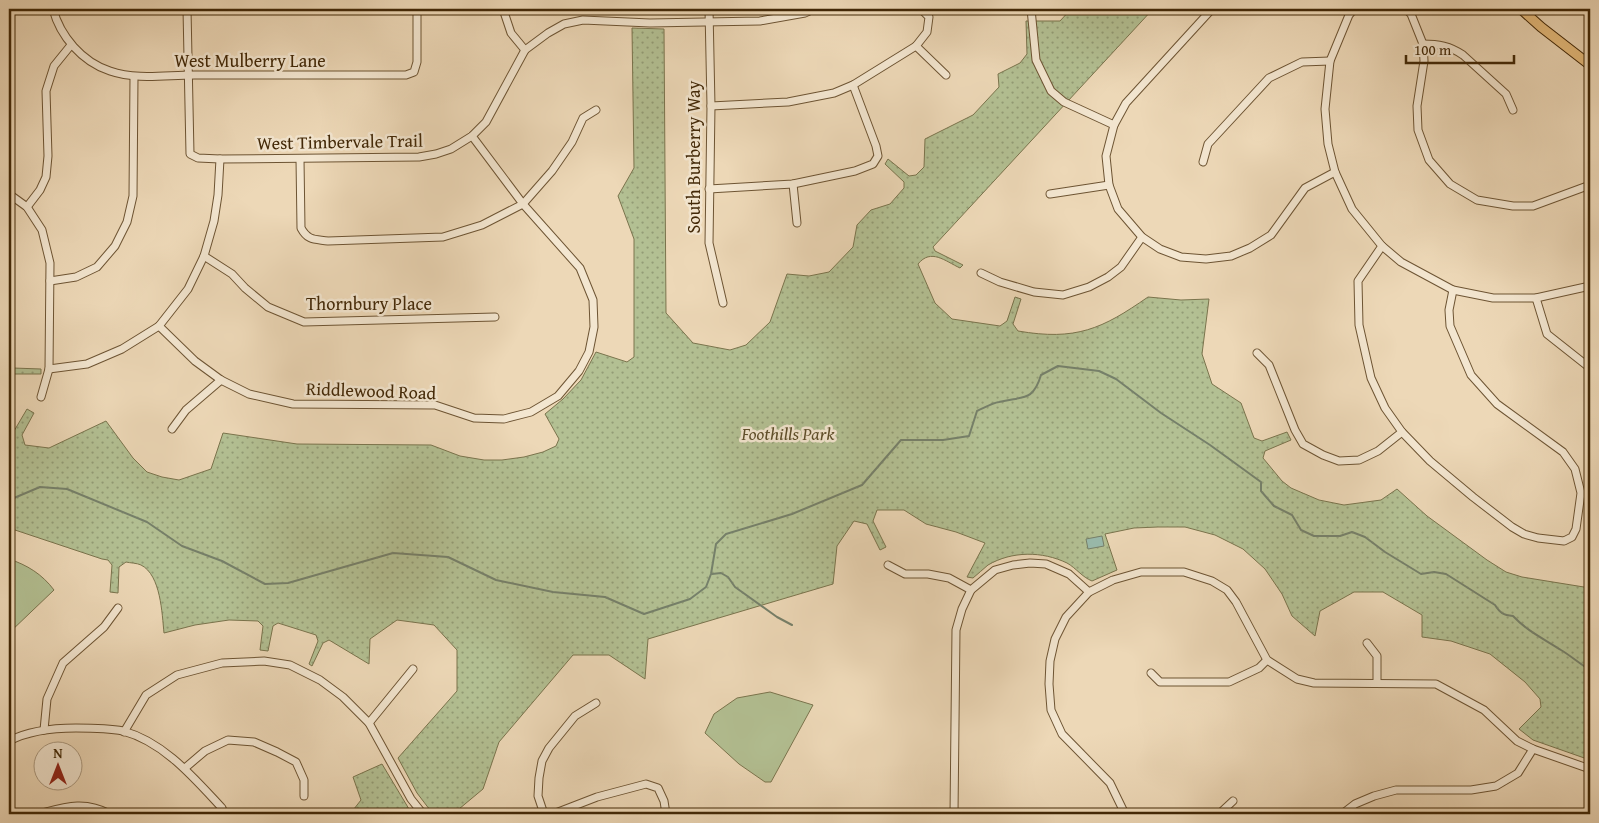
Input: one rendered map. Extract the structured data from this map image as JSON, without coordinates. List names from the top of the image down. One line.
{"streets":{"street":["West Mulberry Lane","West Timbervale Trail","South Burberry Way","Thornbury Place","Riddlewood Road"]},"crossings":[["West Mulberry Lane","West Timbervale Trail"],["West Timbervale Trail","South Burberry Way"],["West Timbervale Trail","Riddlewood Road"]],"parks":["Foothills Park"],"scale_bar":"100 m","north":"top"}
